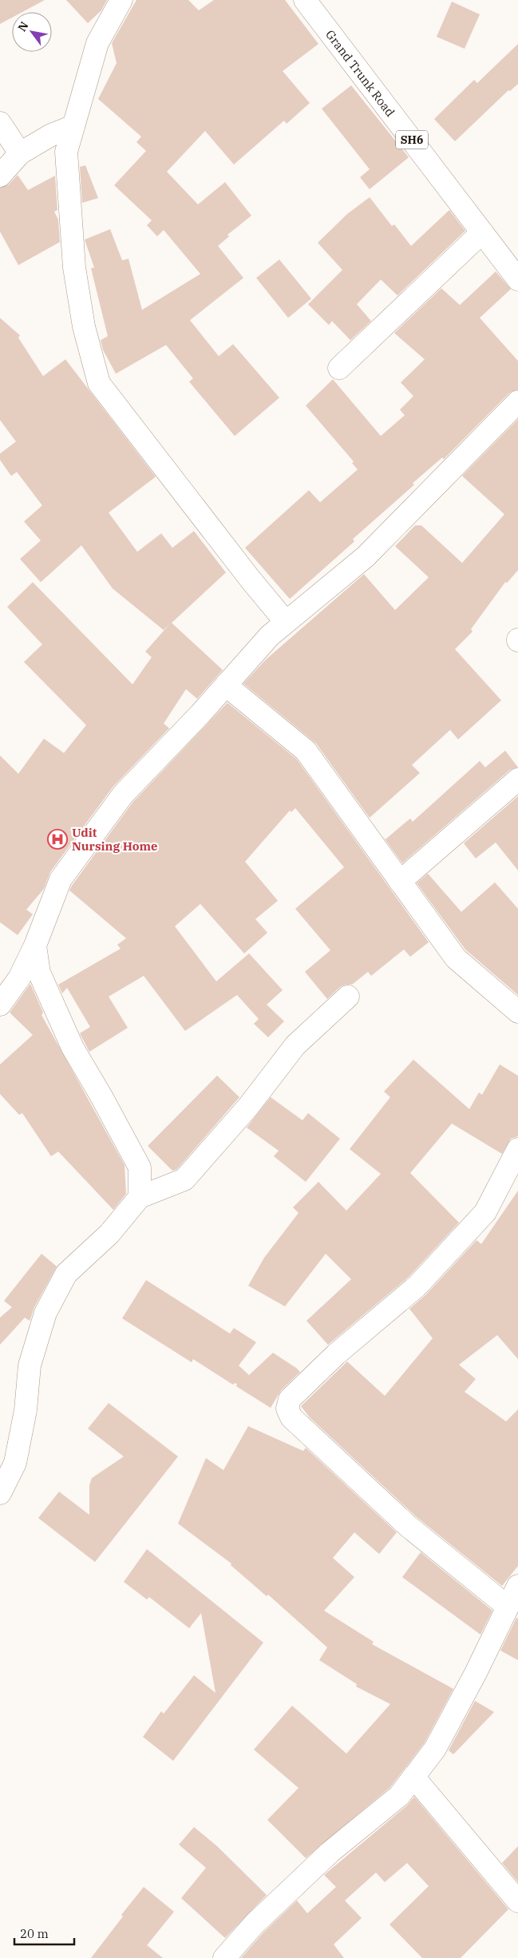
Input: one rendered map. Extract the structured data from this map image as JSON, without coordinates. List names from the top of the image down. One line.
{"streets":{"street":["Grand Trunk Road","SH6"]},"places":{"hospital":["Udit Nursing Home"]},"scale_bar":"20 m","north":"top left"}
